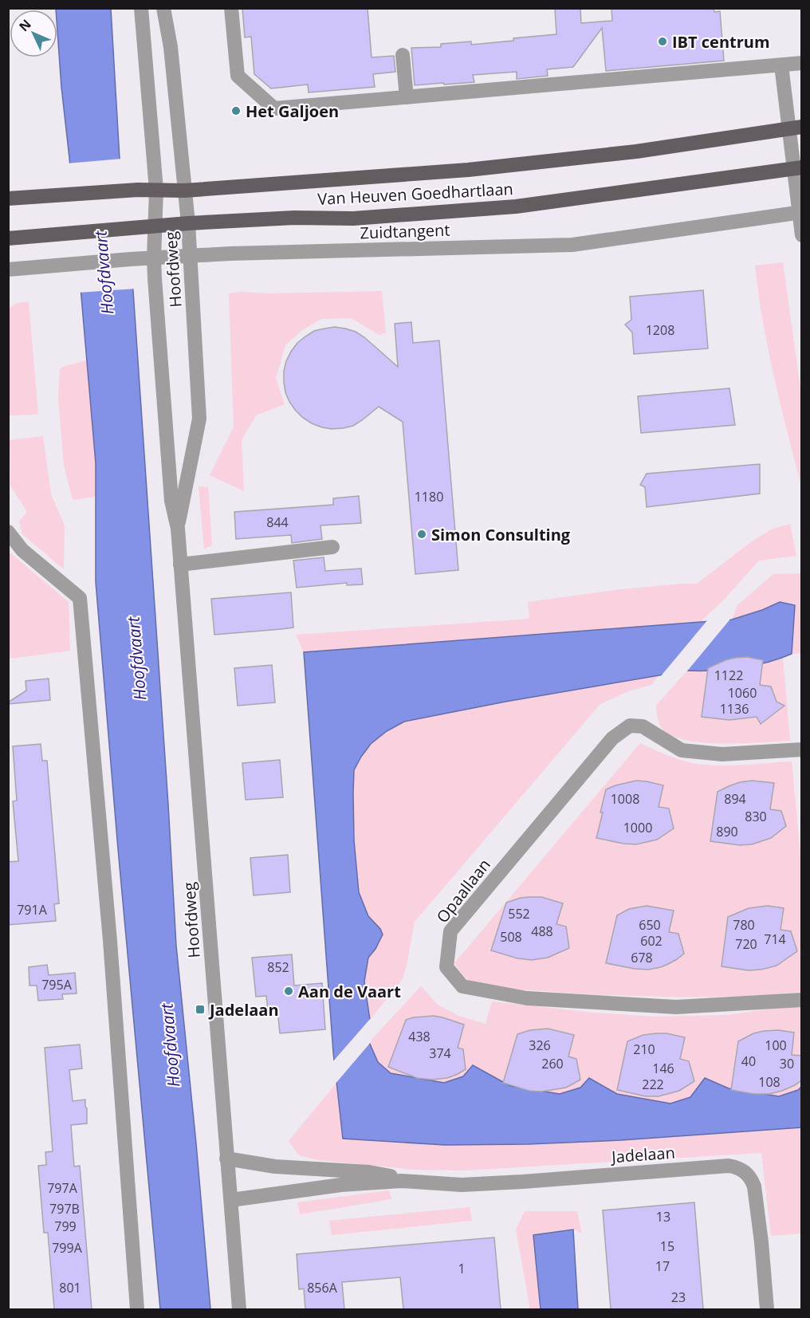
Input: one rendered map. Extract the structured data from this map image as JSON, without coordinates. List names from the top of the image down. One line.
{"streets":{"main road":["Van Heuven Goedhartlaan"],"street":["Zuidtangent","Hoofdweg","Opaallaan","Jadelaan"]},"crossings":[["Van Heuven Goedhartlaan","Hoofdweg"],["Zuidtangent","Hoofdweg"],["Hoofdweg","Jadelaan"]],"water":["Hoofdvaart"],"places":{"other":["IBT centrum","Het Galjoen","Simon Consulting","Aan de Vaart"],"transit":["Jadelaan"]},"house_numbers":["1208","1180","844","1122","1060","1136","1008","894","830","1000","890","791A","552","650","780","488","508","714","602","720","678","852","795A","438","326","100","210","374","40","260","30","146","108","222","797A","797B","13","799","15","799A","17","1","801","856A","23"],"north":"top left"}
